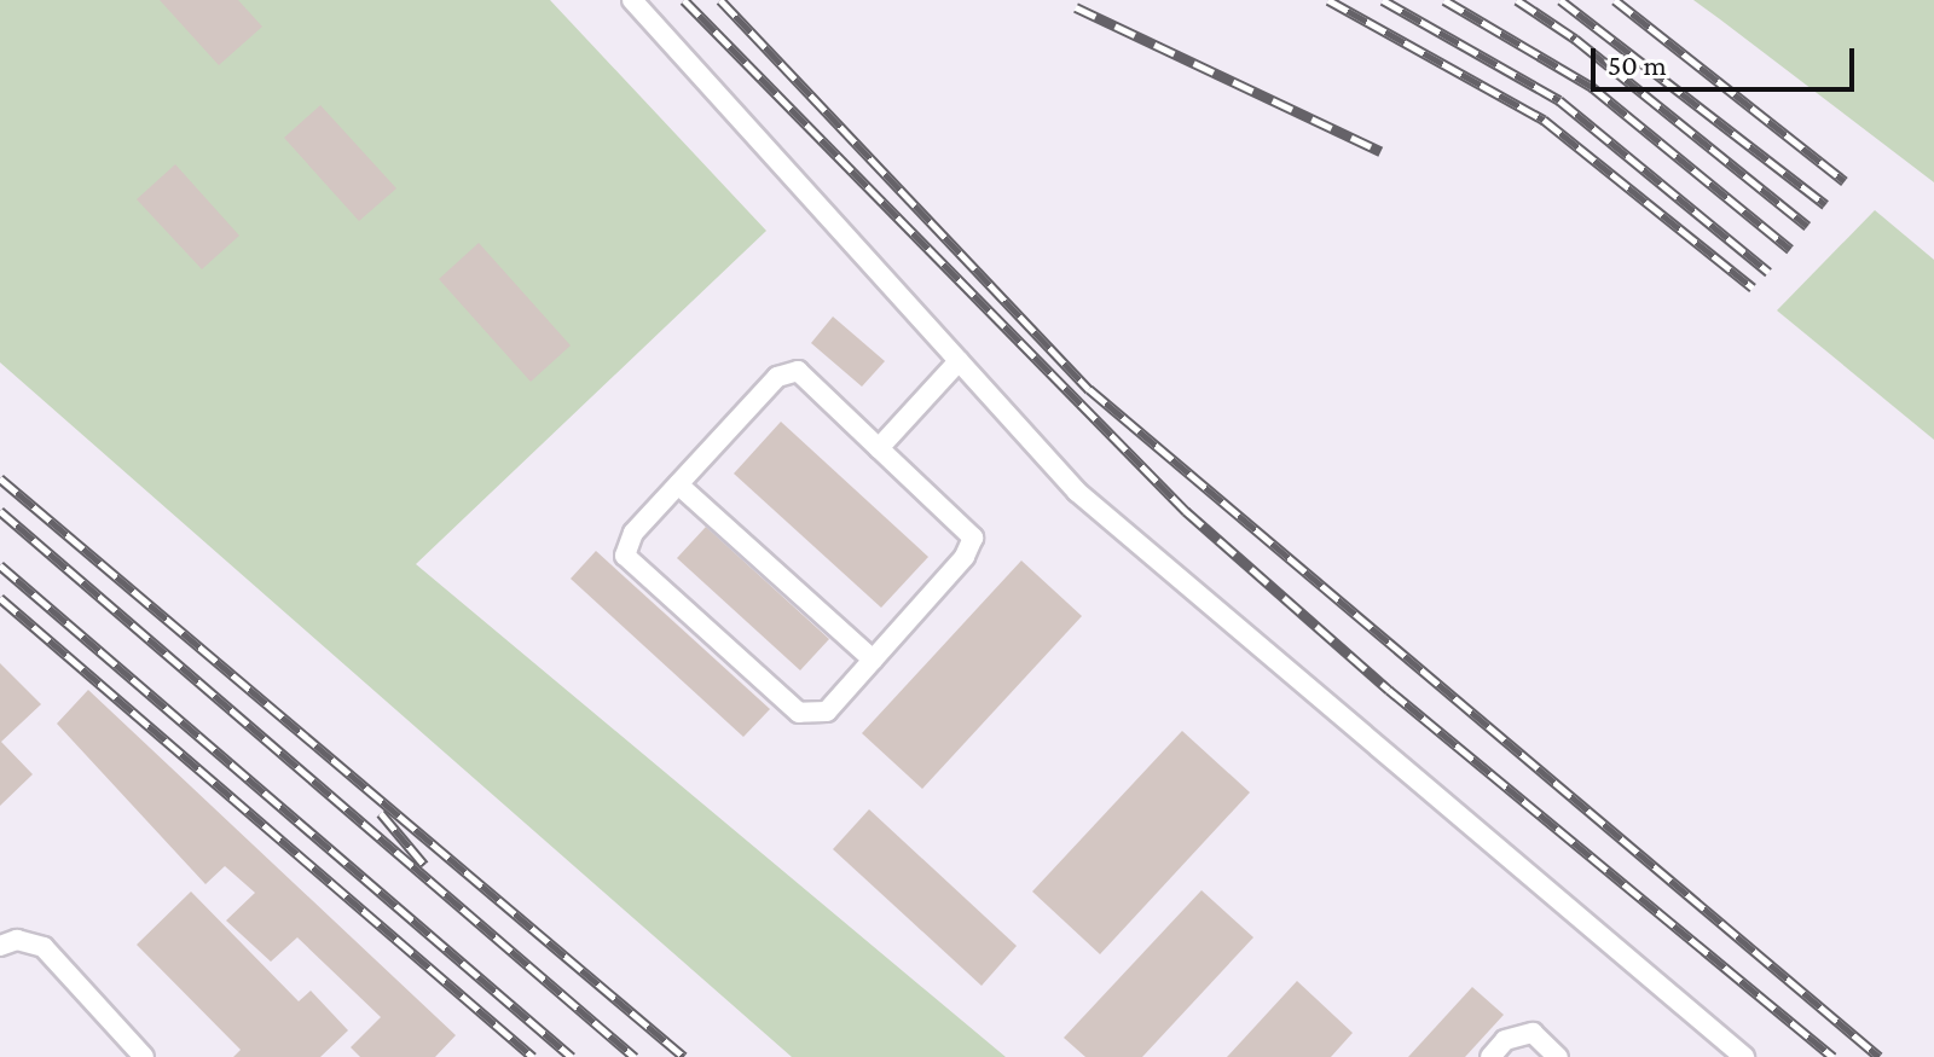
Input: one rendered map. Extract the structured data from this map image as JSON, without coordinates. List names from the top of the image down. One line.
{"scale_bar":"50 m"}
